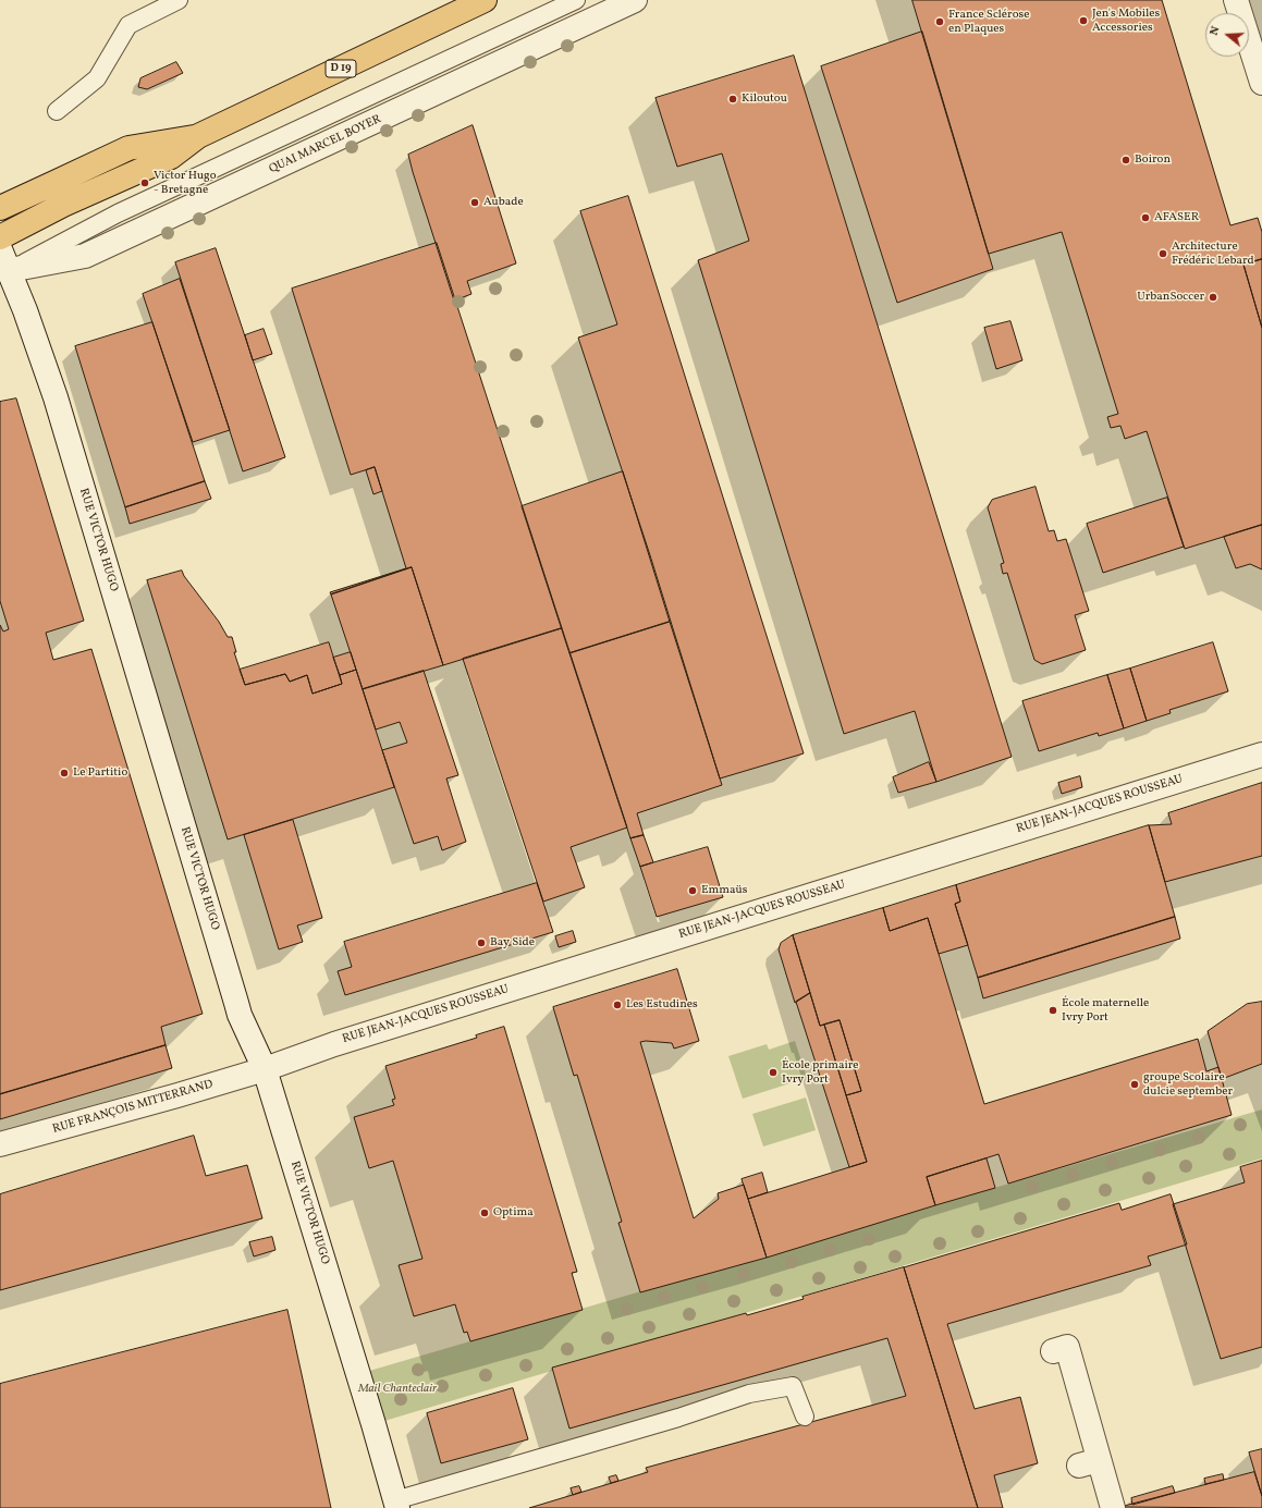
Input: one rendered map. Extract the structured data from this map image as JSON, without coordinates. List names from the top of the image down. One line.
{"streets":{"main road":["D 19"],"street":["QUAI MARCEL BOYER","RUE VICTOR HUGO","RUE JEAN-JACQUES ROUSSEAU","RUE FRANÇOIS MITTERRAND"]},"crossings":[["QUAI MARCEL BOYER","RUE VICTOR HUGO"],["RUE VICTOR HUGO","RUE JEAN-JACQUES ROUSSEAU"],["RUE VICTOR HUGO","RUE FRANÇOIS MITTERRAND"],["RUE JEAN-JACQUES ROUSSEAU","RUE FRANÇOIS MITTERRAND"]],"parks":["Mail Chanteclair"],"places":["Jen's Mobiles Accessories","France Sclérose en Plaques","Kiloutou","Boiron","Victor Hugo - Bretagne","Aubade","AFASER","Architecture Frédéric Lebard","UrbanSoccer","Le Partitio","Emmaüs","Bay Side","Les Estudines","École maternelle Ivry Port","École primaire Ivry Port","groupe Scolaire dulcie september","Optima"],"north":"left"}
